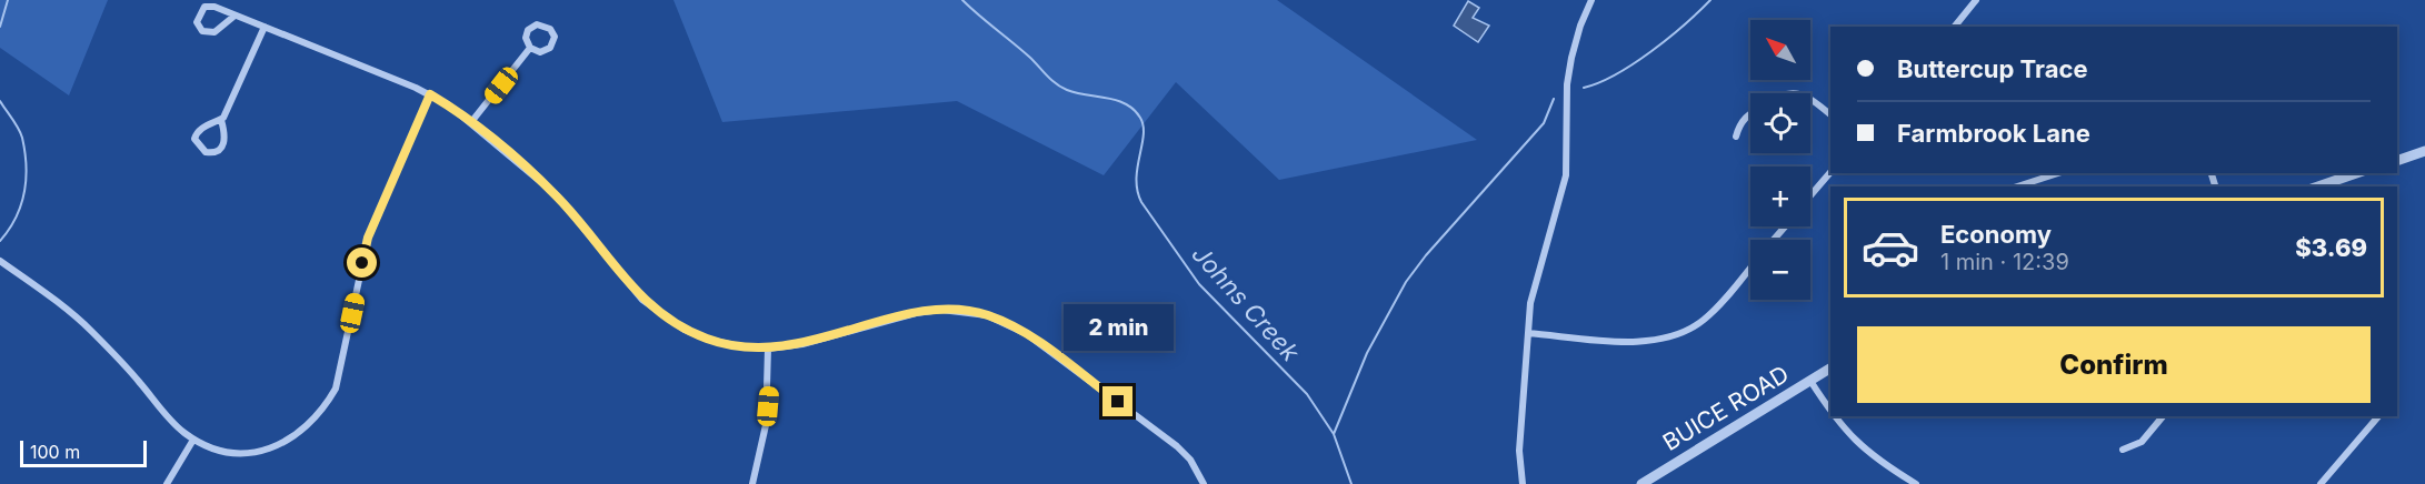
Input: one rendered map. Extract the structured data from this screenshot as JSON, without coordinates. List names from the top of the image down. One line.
{"streets":{"street":["BUICE ROAD"]},"water":["Johns Creek"],"scale_bar":"100 m","north":"top left","page":{"map_buttons":["+","−"],"banner":["Buttercup Trace","Farmbrook Lane"],"list":[{"name":"Economy","note":"1 min · 12:39","value":"$3.69"}],"bubble":"2 min","buttons":"Confirm","scale":"100 m"}}
